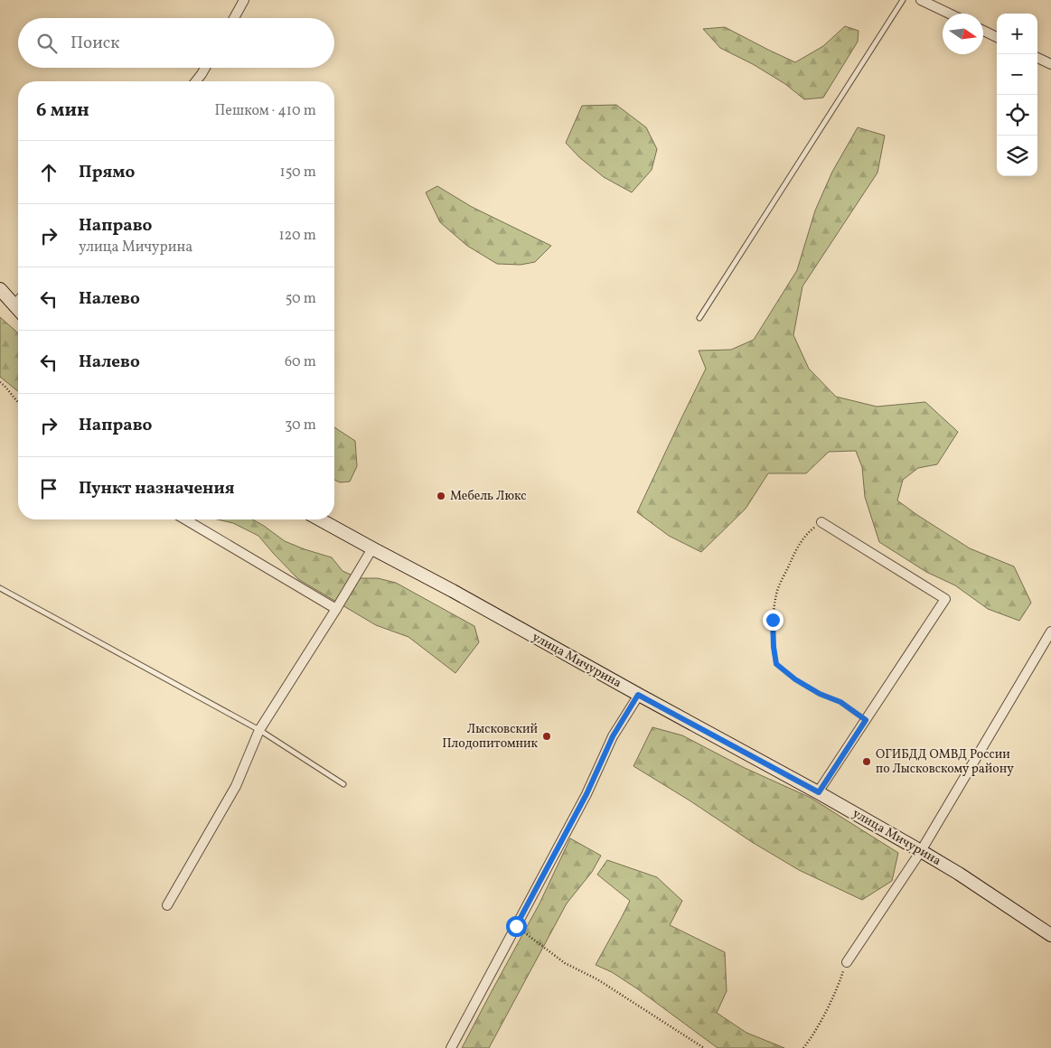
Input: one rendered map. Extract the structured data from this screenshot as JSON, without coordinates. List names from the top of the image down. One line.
{"streets":{"main road":["улица Мичурина"]},"places":["Мебель Люкс","Лысковский Плодопитомник","ОГИБДД ОМВД России по Лысковскому району"],"north":"right","page":{"map_buttons":["+","−"],"search":"Поиск","heading":["6 мин","Пешком · 410 m"],"list":[["Прямо","150 m"],["Направо","улица Мичурина","120 m"],["Налево","50 m"],["Налево","60 m"],["Направо","30 m"],"Пункт назначения"]}}
